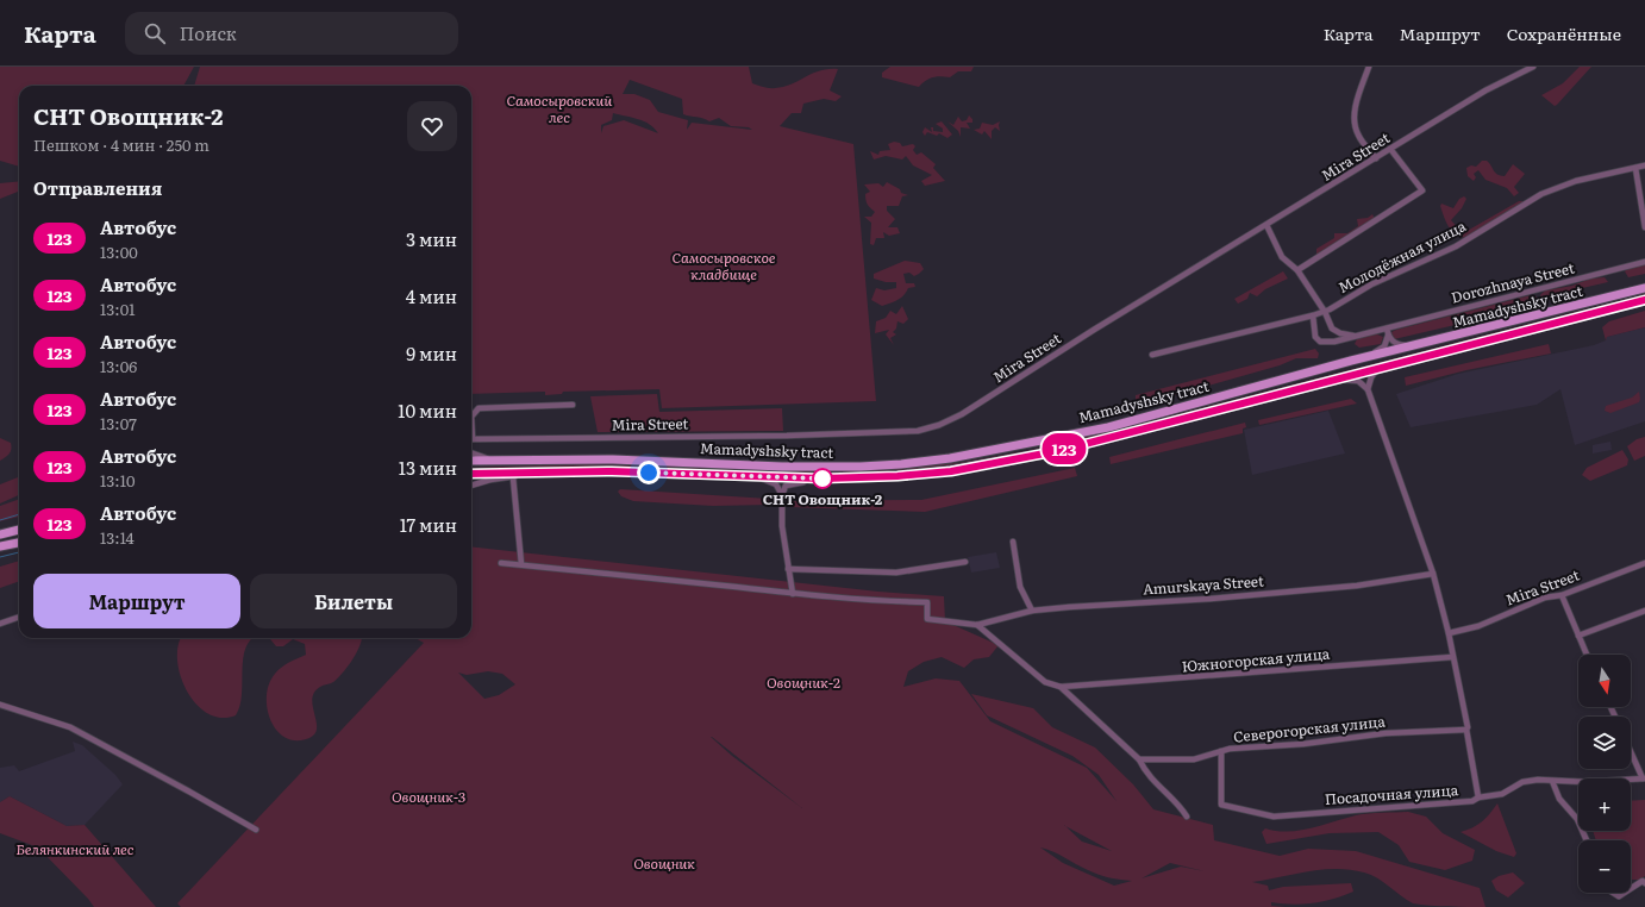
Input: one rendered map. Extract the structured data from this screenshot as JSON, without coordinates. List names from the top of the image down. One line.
{"streets":{"main road":["Mamadyshsky tract"],"street":["Mira Street","Молодёжная улица","Dorozhnaya Street","Amurskaya Street","Южногорская улица","Северогорская улица","Посадочная улица"]},"crossings":[["Северогорская улица","Посадочная улица"]],"parks":["Самосыровский лес","Самосыровское кладбище","Овощник-2","Овощник-3","Белянкинский лес","Овощник"],"places":["СНТ Овощник-2"],"lines":["bus line 123"],"north":"bottom","page":{"header":"Карта","search":"Поиск","nav":["Карта","Маршрут","Сохранённые"],"on_map":"123","heading":[["СНТ Овощник-2","Пешком · 4 мин · 250 m"],"Отправления"],"list":[{"mark":"123","name":"Автобус","note":"13:00","value":"3 мин"},{"mark":"123","name":"Автобус","note":"13:01","value":"4 мин"},{"mark":"123","name":"Автобус","note":"13:06","value":"9 мин"},{"mark":"123","name":"Автобус","note":"13:07","value":"10 мин"},{"mark":"123","name":"Автобус","note":"13:10","value":"13 мин"},{"mark":"123","name":"Автобус","note":"13:14","value":"17 мин"}],"buttons":["Маршрут","Билеты"],"map_buttons":["+","−"]}}
